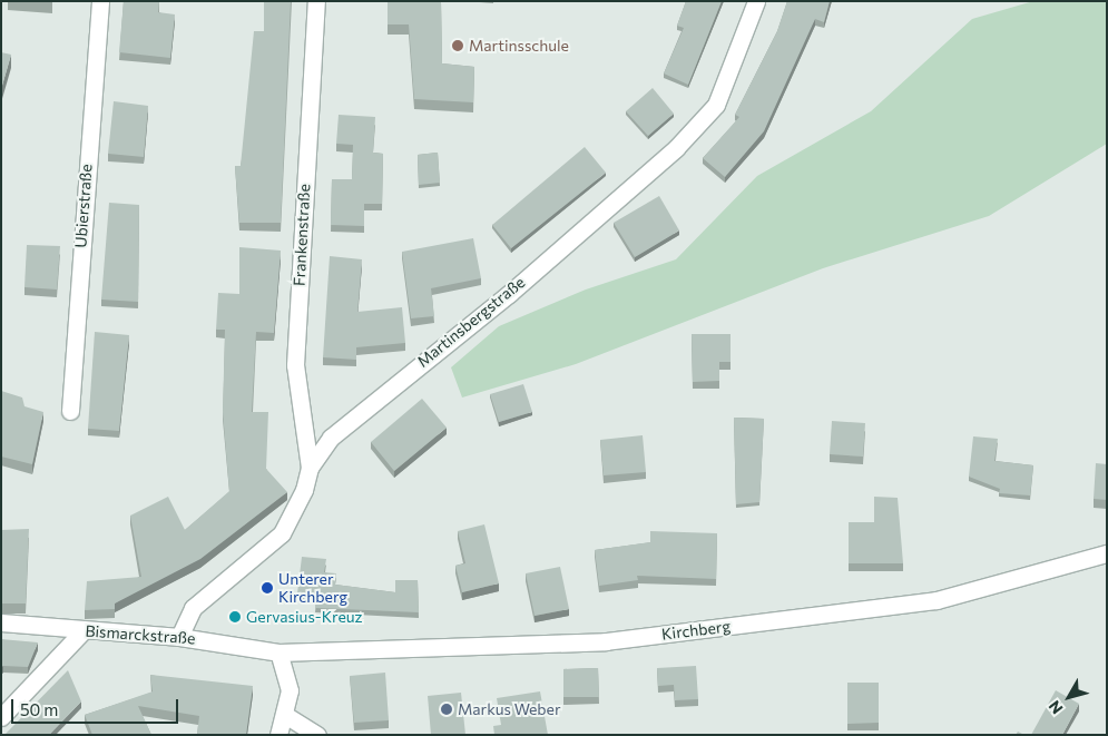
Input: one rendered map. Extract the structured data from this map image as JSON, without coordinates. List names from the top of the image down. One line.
{"streets":{"street":["Ubierstraße","Frankenstraße","Martinsbergstraße","Kirchberg","Bismarckstraße"]},"crossings":[["Frankenstraße","Martinsbergstraße"],["Martinsbergstraße","Bismarckstraße"],["Kirchberg","Bismarckstraße"]],"places":["Martinsschule","Unterer Kirchberg","Gervasius-Kreuz","Markus Weber"],"scale_bar":"50 m","north":"bottom left"}
